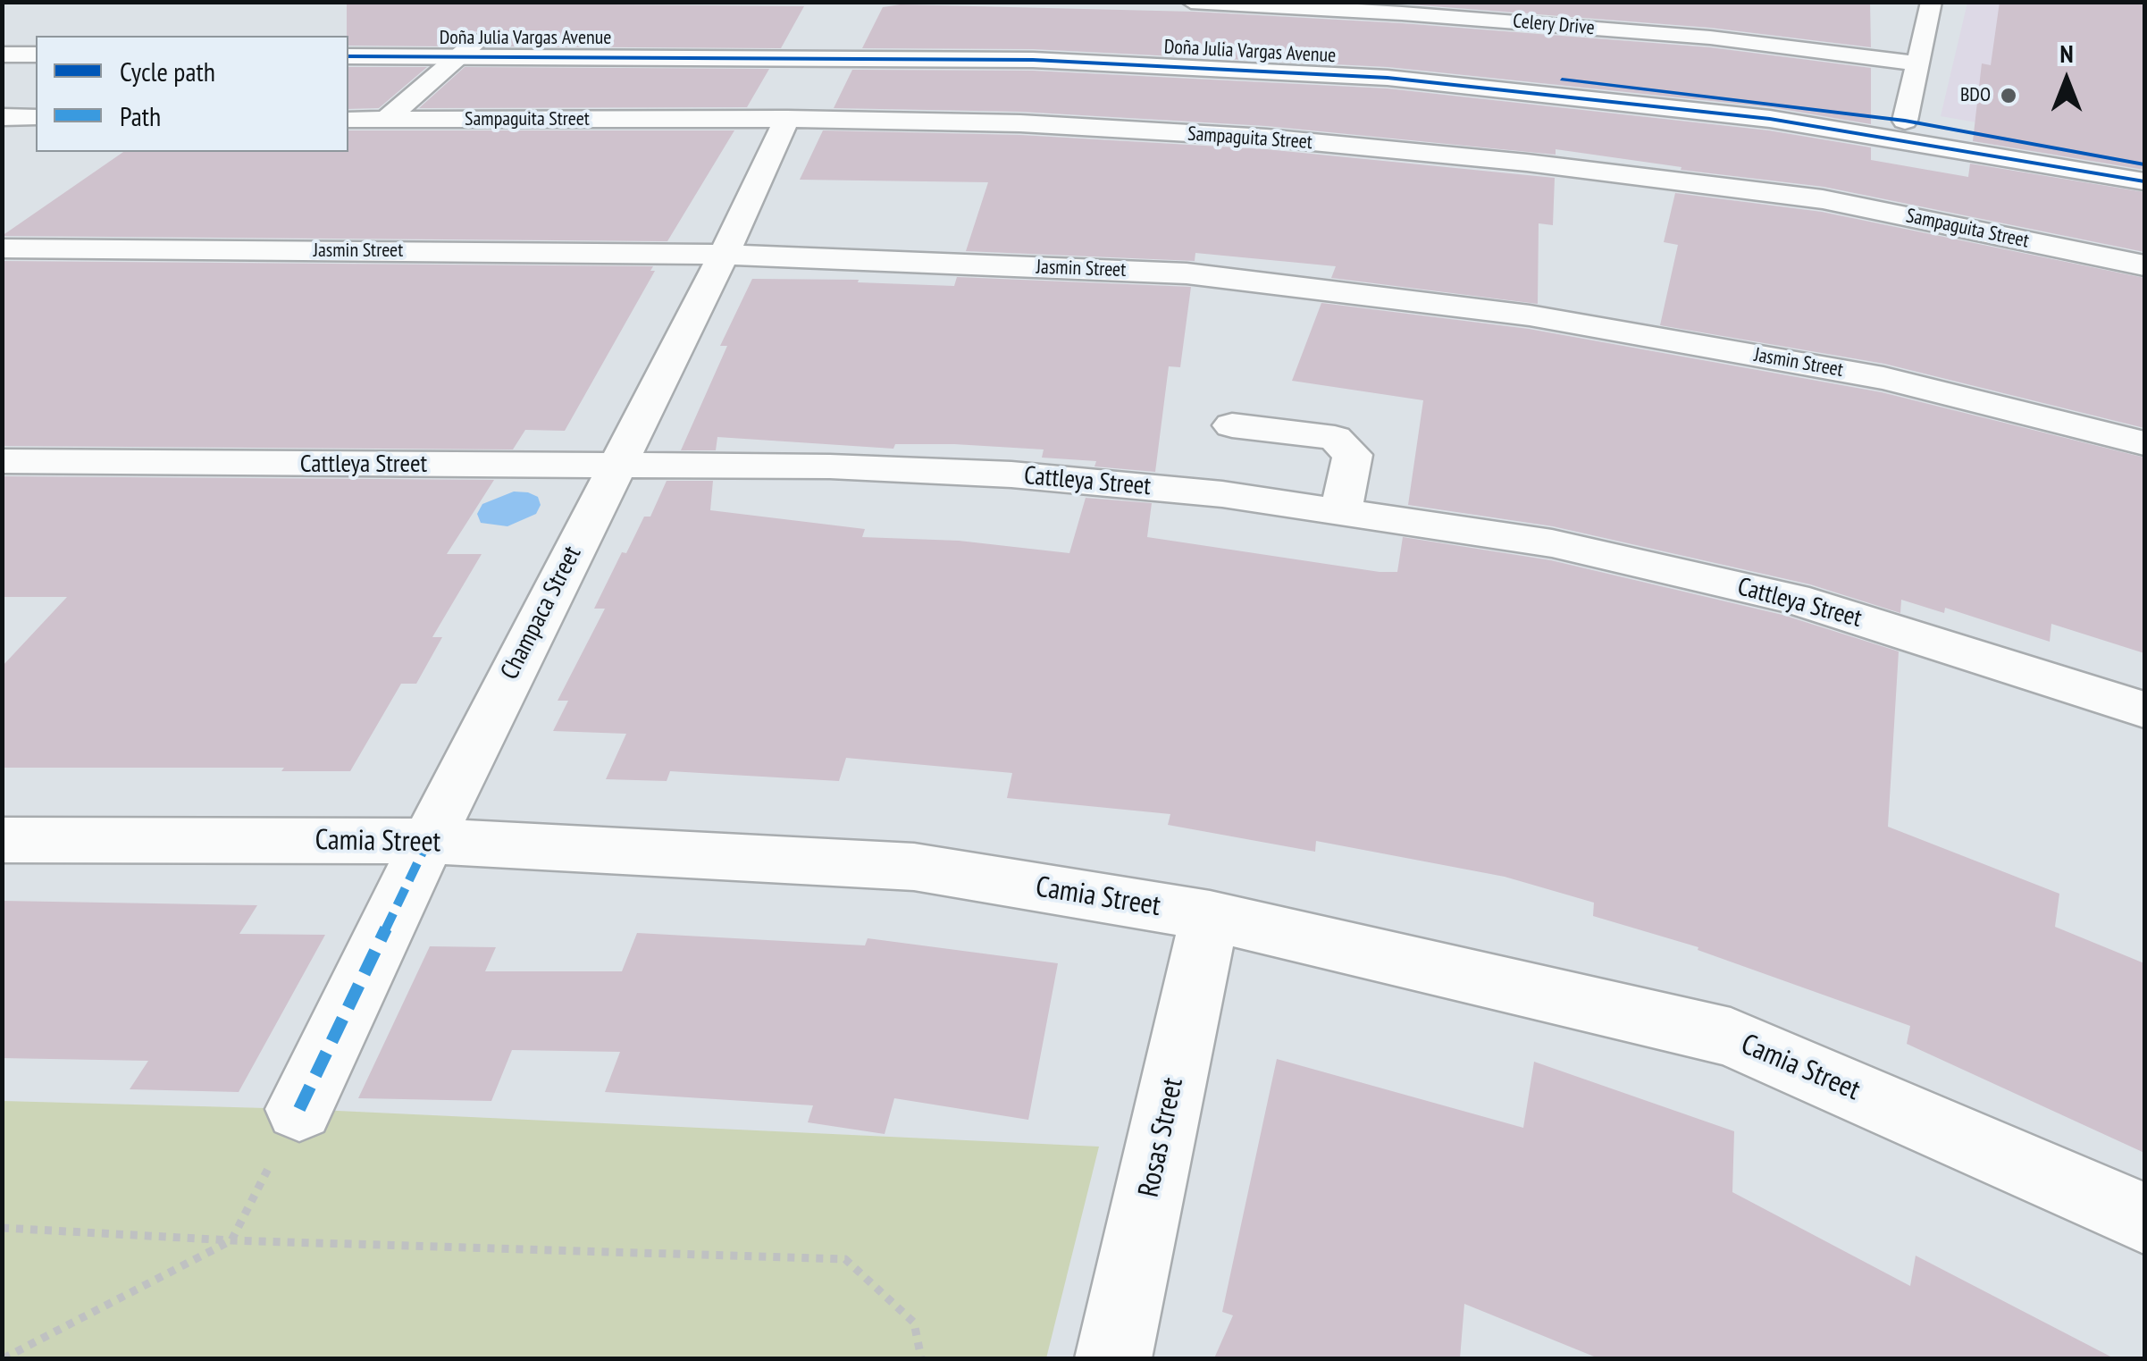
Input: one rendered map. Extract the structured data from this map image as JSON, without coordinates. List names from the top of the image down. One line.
{"streets":{"street":["Celery Drive","Doña Julia Vargas Avenue","Sampaguita Street","Jasmin Street","Cattleya Street","Champaca Street","Camia Street","Rosas Street"]},"crossings":[["Sampaguita Street","Champaca Street"],["Jasmin Street","Champaca Street"],["Cattleya Street","Champaca Street"],["Champaca Street","Camia Street"],["Camia Street","Rosas Street"]],"places":["BDO"],"legend":["Cycle path","Path"],"north":"top"}
